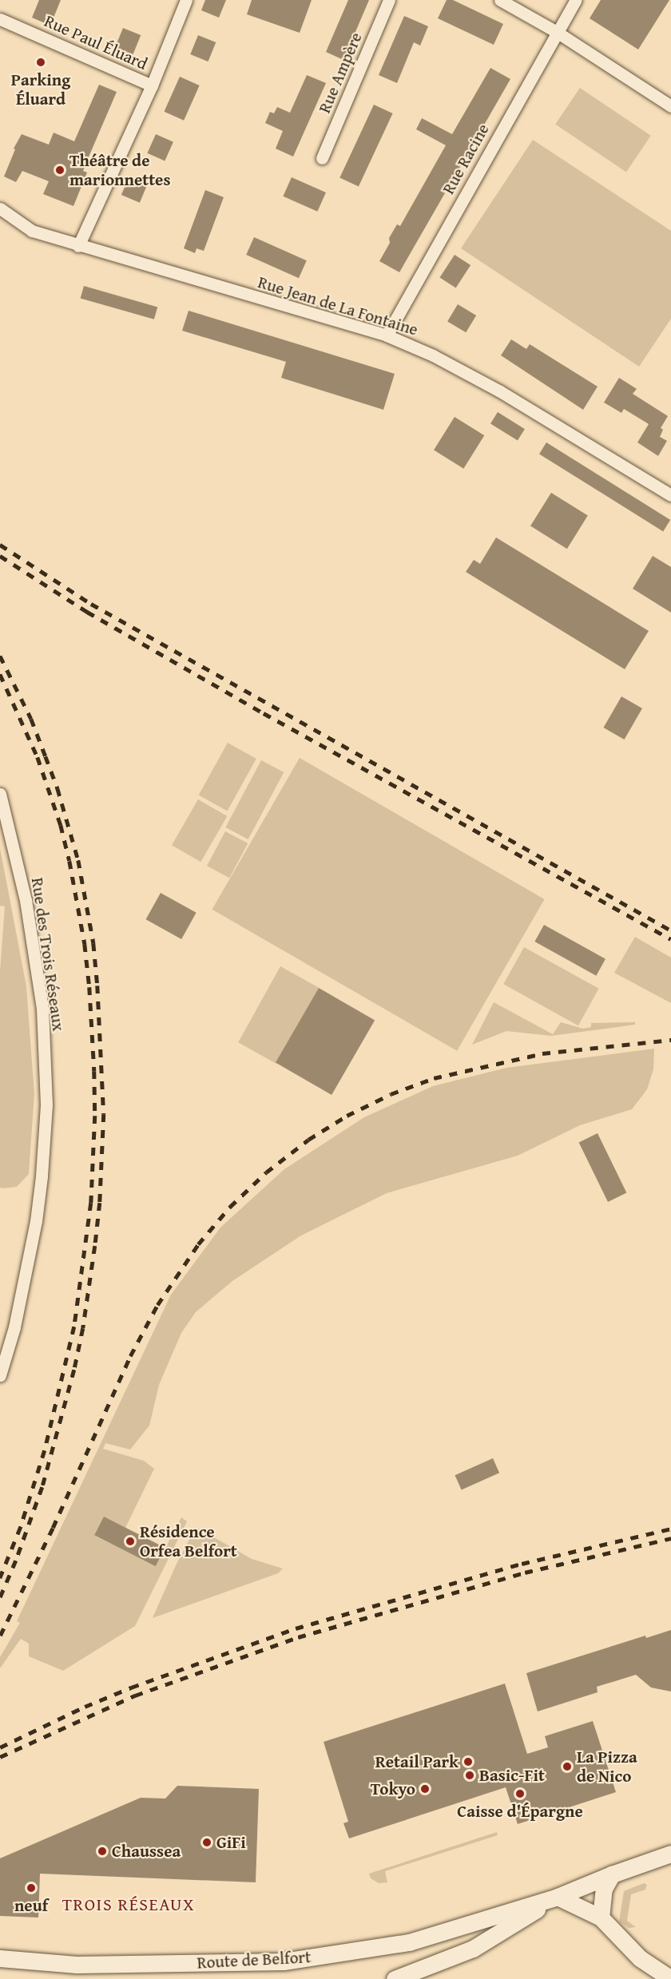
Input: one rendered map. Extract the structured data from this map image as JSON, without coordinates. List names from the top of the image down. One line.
{"streets":{"main road":["Route de Belfort"],"street":["Rue Paul Éluard","Rue Ampère","Rue Racine","Rue Jean de La Fontaine","Rue des Trois Réseaux"]},"crossings":[["Rue Racine","Rue Jean de La Fontaine"]],"districts":["TROIS RÉSEAUX"],"places":["Parking Éluard","Théâtre de marionnettes","Résidence Orfea Belfort","Retail Park","La Pizza de Nico","Basic-Fit","Tokyo","Caisse d'Épargne","GiFi","Chaussea","neuf"]}
